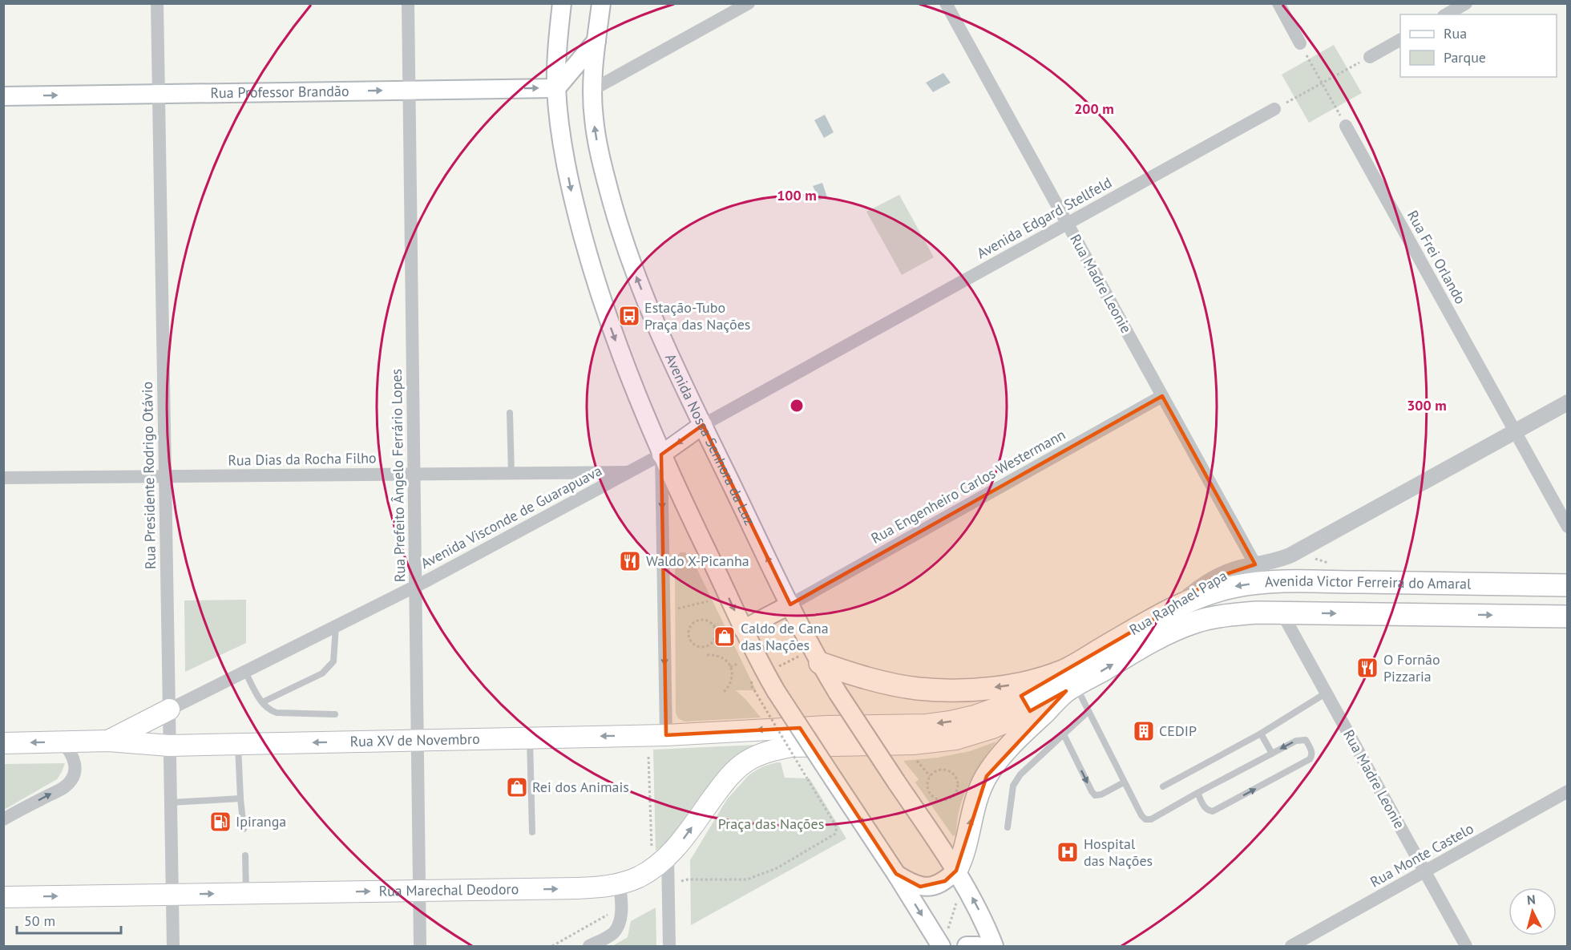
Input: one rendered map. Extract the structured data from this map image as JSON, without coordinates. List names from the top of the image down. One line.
{"streets":{"highway":["Avenida Victor Ferreira do Amaral","Rua Raphael Papa"],"main road":["Rua Professor Brandão","Avenida Nossa Senhora da Luz","Rua XV de Novembro","Rua Marechal Deodoro"],"street":["Avenida Edgard Stellfeld","Rua Frei Orlando","Rua Madre Leonie","Rua Dias da Rocha Filho","Rua Presidente Rodrigo Otávio","Rua Prefeito Ângelo Ferrário Lopes","Rua Engenheiro Carlos Westermann","Avenida Visconde de Guarapuava","Rua Monte Castelo"]},"crossings":[["Rua Professor Brandão","Rua Presidente Rodrigo Otávio"],["Rua Professor Brandão","Rua Prefeito Ângelo Ferrário Lopes"],["Avenida Edgard Stellfeld","Rua Madre Leonie"],["Avenida Edgard Stellfeld","Avenida Nossa Senhora da Luz"],["Rua Frei Orlando","Rua Raphael Papa"],["Rua Madre Leonie","Rua Engenheiro Carlos Westermann"],["Rua Madre Leonie","Avenida Victor Ferreira do Amaral"],["Rua Madre Leonie","Rua Raphael Papa"],["Rua Madre Leonie","Rua Monte Castelo"],["Avenida Nossa Senhora da Luz","Rua Engenheiro Carlos Westermann"],["Rua Dias da Rocha Filho","Rua Presidente Rodrigo Otávio"],["Rua Dias da Rocha Filho","Rua Prefeito Ângelo Ferrário Lopes"],["Rua Dias da Rocha Filho","Avenida Visconde de Guarapuava"],["Rua Presidente Rodrigo Otávio","Avenida Visconde de Guarapuava"],["Rua Presidente Rodrigo Otávio","Rua XV de Novembro"],["Rua Presidente Rodrigo Otávio","Rua Marechal Deodoro"],["Rua Prefeito Ângelo Ferrário Lopes","Avenida Visconde de Guarapuava"],["Rua Prefeito Ângelo Ferrário Lopes","Rua XV de Novembro"],["Rua Prefeito Ângelo Ferrário Lopes","Rua Marechal Deodoro"],["Avenida Victor Ferreira do Amaral","Rua Raphael Papa"],["Rua Raphael Papa","Rua XV de Novembro"],["Rua Raphael Papa","Rua Marechal Deodoro"]],"one_way":["Rua Professor Brandão","Rua XV de Novembro","Rua Marechal Deodoro"],"parks":["Praça das Nações"],"places":{"bus stop":["Estação-Tubo Praça das Nações"],"restaurant":["Waldo X-Picanha","O Fornão Pizzaria"],"shop":["Caldo de Cana das Nações","Rei dos Animais"],"building":["CEDIP"],"fuel station":["Ipiranga"],"hospital":["Hospital das Nações"]},"legend":["Rua","Parque"],"scale_bar":"50 m","north":"top","rings":["200 m","100 m","300 m"]}
